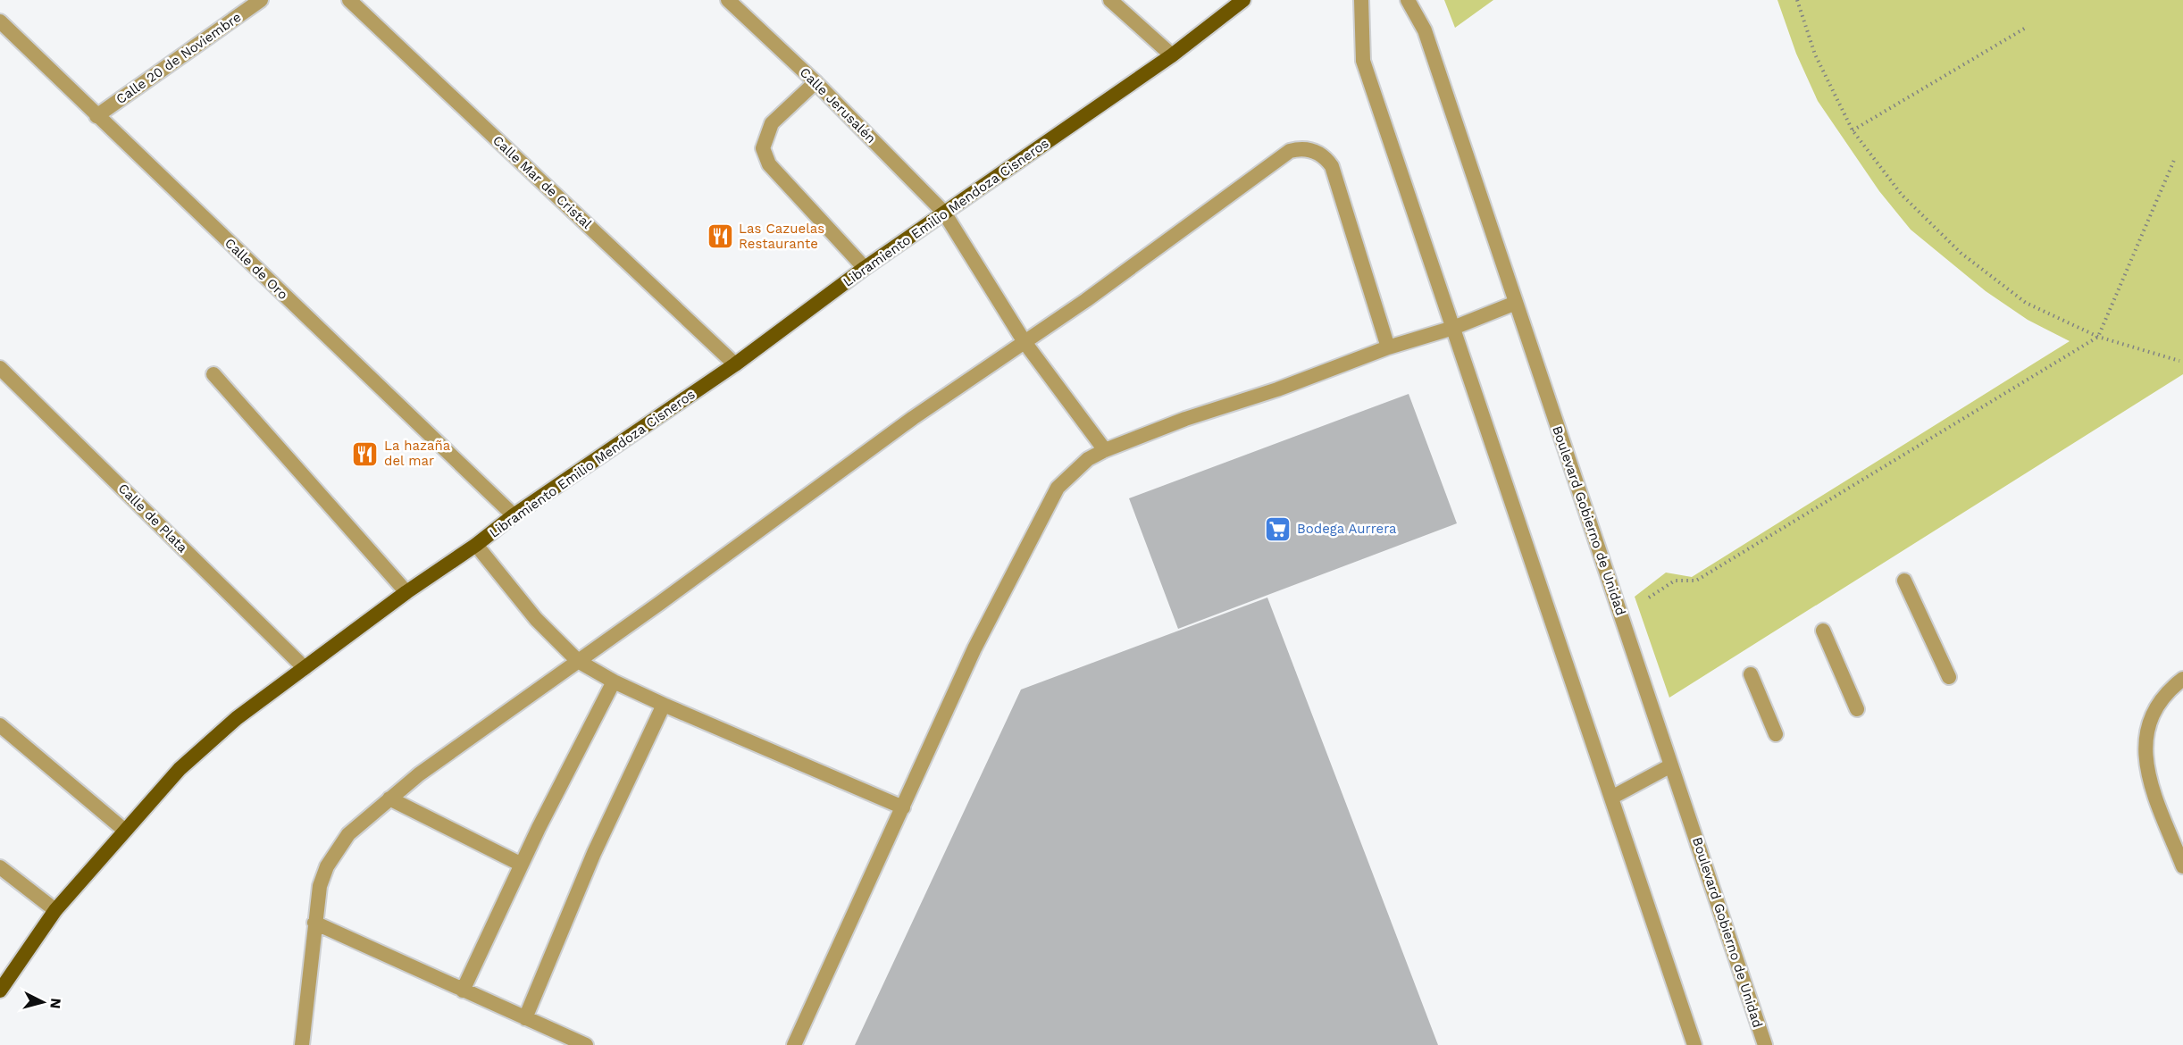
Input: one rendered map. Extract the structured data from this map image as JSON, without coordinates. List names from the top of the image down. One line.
{"streets":{"main road":["Libramiento Emilio Mendoza Cisneros"],"street":["Calle 20 de Noviembre","Calle Jerusalén","Calle Mar de Cristal","Calle de Oro","Calle de Plata","Boulevard Gobierno de Unidad"]},"crossings":[["Calle 20 de Noviembre","Calle de Oro"],["Calle Jerusalén","Libramiento Emilio Mendoza Cisneros"],["Calle Mar de Cristal","Libramiento Emilio Mendoza Cisneros"],["Libramiento Emilio Mendoza Cisneros","Calle de Oro"],["Libramiento Emilio Mendoza Cisneros","Calle de Plata"]],"places":{"restaurant":["Las Cazuelas Restaurante","La hazaña del mar"],"supermarket":["Bodega Aurrera"]},"north":"right"}
